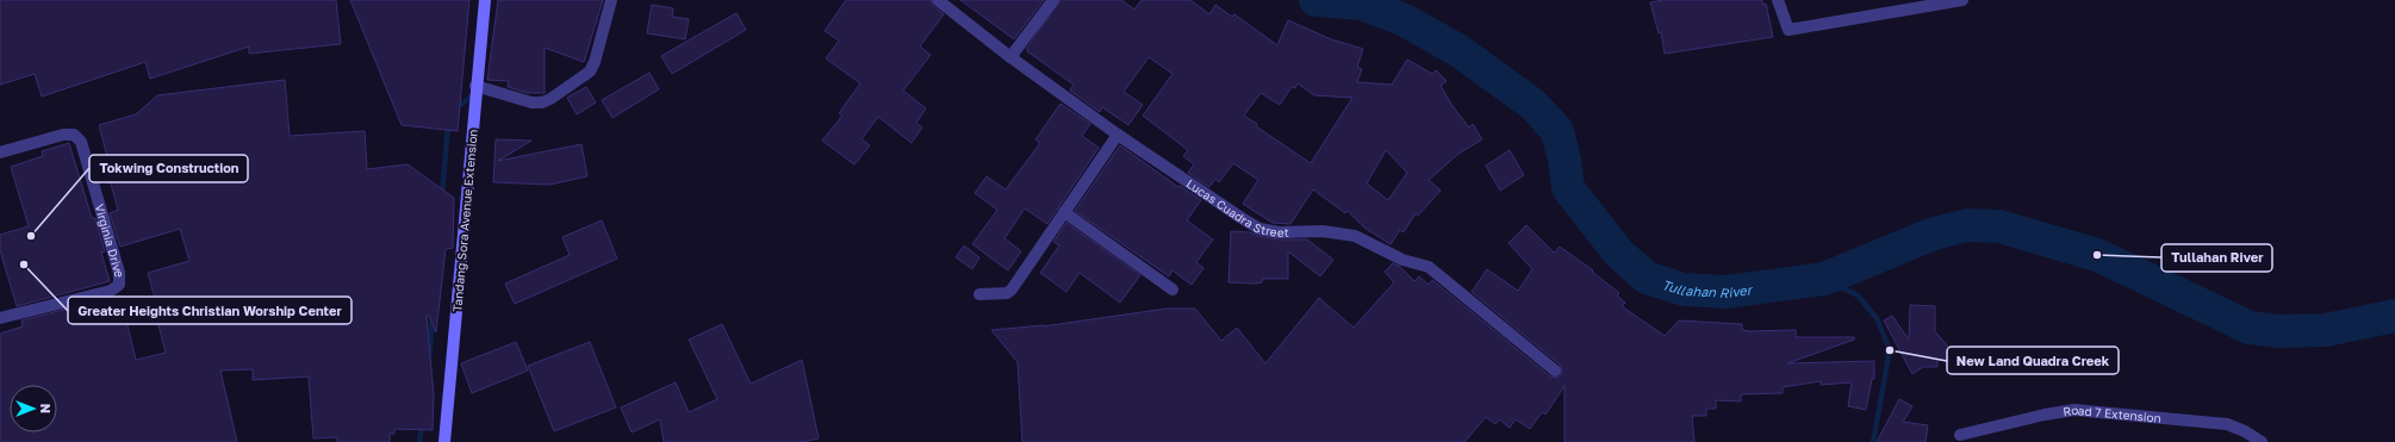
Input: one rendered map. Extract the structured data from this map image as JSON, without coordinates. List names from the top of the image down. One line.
{"streets":{"main road":["Tandang Sora Avenue Extension"],"street":["Lucas Cuadra Street","Virginia Drive","Road 7 Extension"]},"water":["Tullahan River"],"places":["Tokwing Construction","Tullahan River","Greater Heights Christian Worship Center","New Land Quadra Creek"],"north":"right"}
